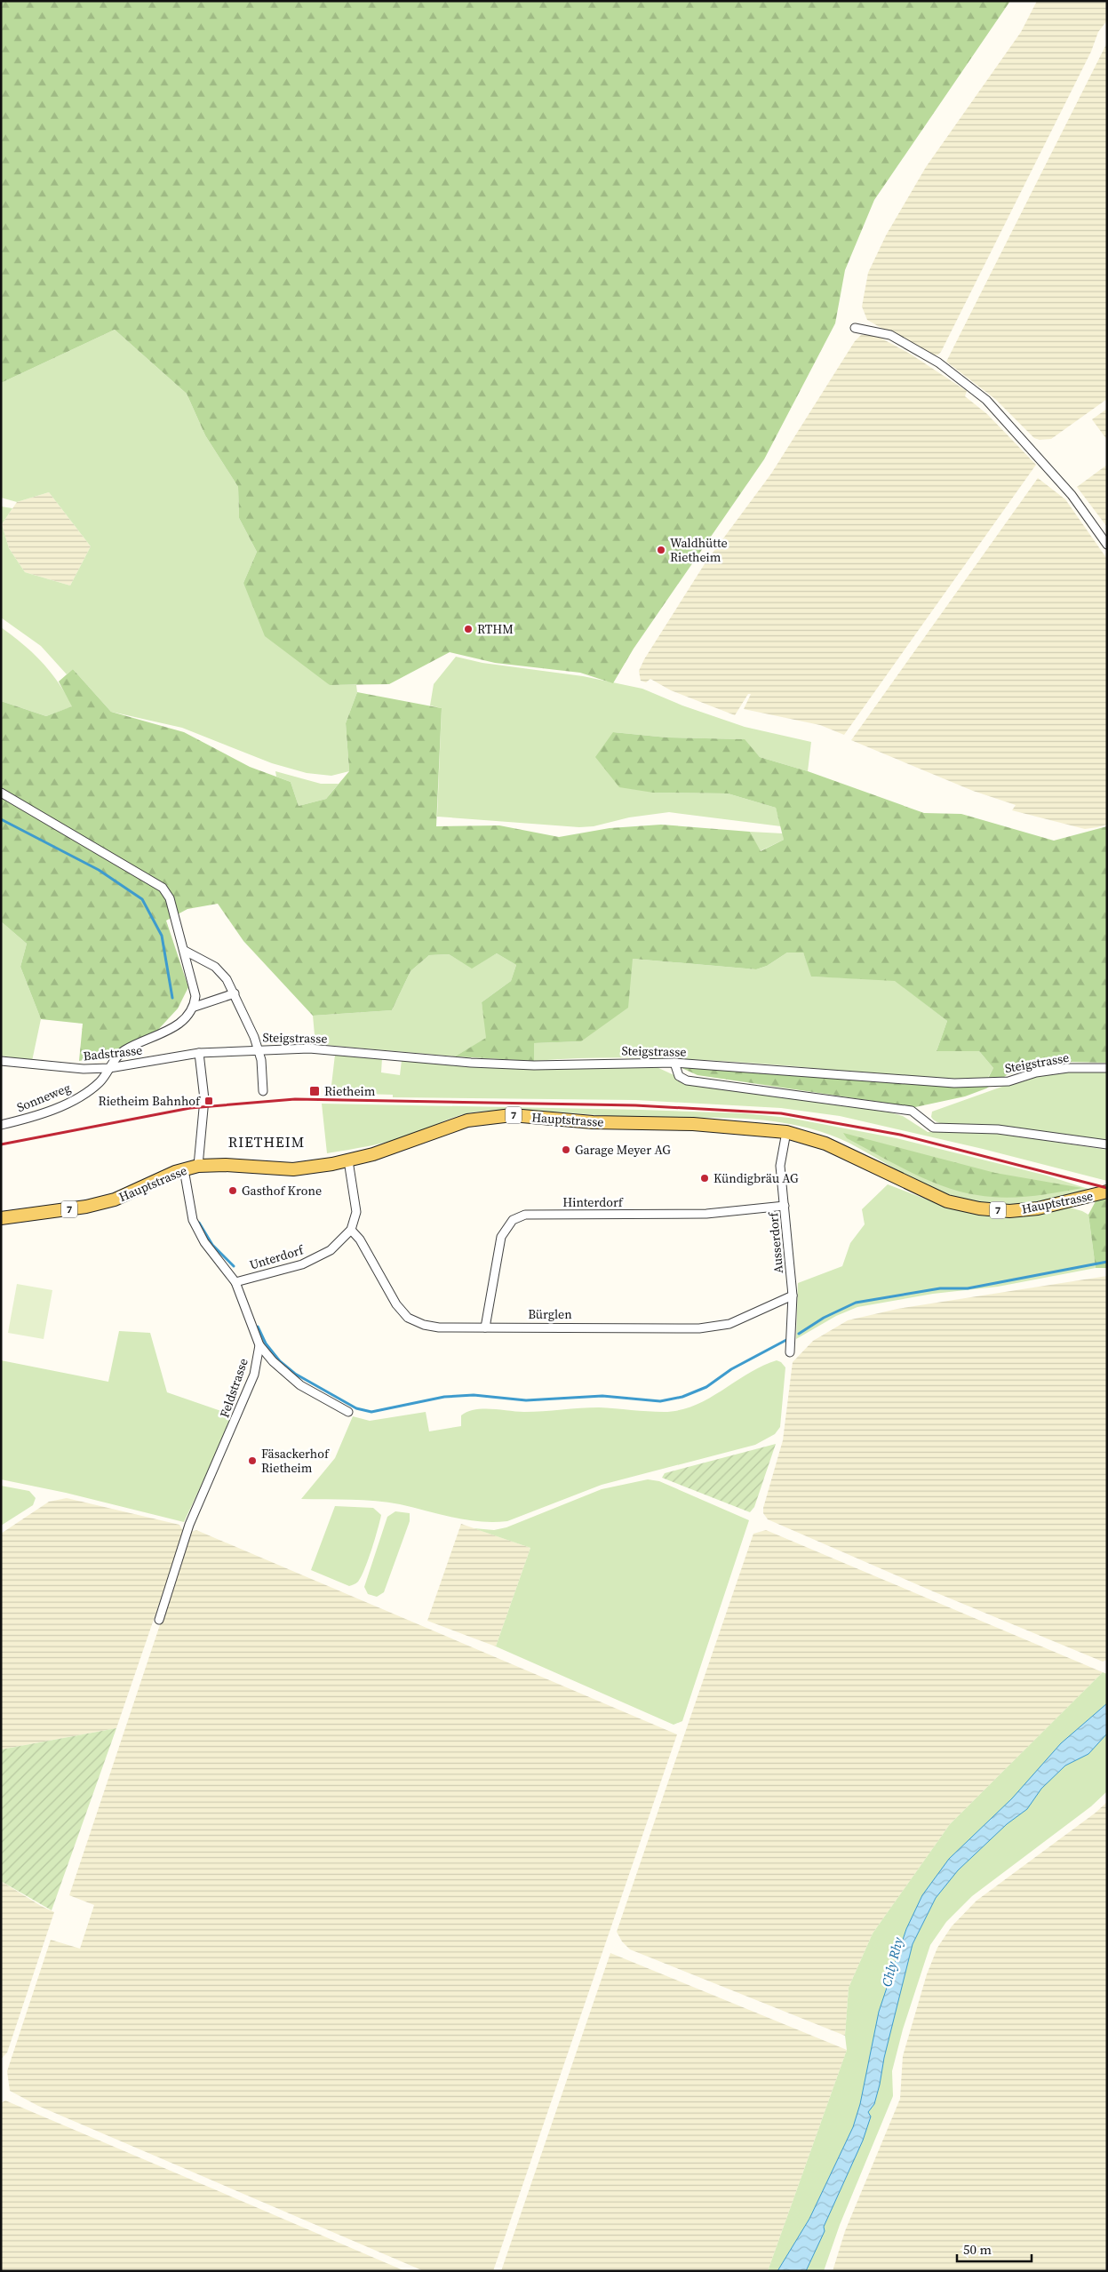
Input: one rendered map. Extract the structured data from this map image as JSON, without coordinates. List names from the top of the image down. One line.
{"streets":{"main road":["7","Hauptstrasse"],"street":["Steigstrasse","Badstrasse","Sonneweg","Hinterdorf","Ausserdorf","Unterdorf","Bürglen","Feldstrasse"]},"crossings":[["Steigstrasse","Badstrasse"],["Badstrasse","Sonneweg"],["Hauptstrasse","Ausserdorf"],["Hauptstrasse","Feldstrasse"],["Hinterdorf","Ausserdorf"],["Hinterdorf","Bürglen"],["Ausserdorf","Bürglen"],["Unterdorf","Bürglen"],["Unterdorf","Feldstrasse"]],"districts":["RIETHEIM"],"water":["Chly Rhy"],"places":{"other":["Waldhütte Rietheim","RTHM","Garage Meyer AG","Kündigbräu AG","Gasthof Krone","Fäsackerhof Rietheim"],"transit":["Rietheim","Rietheim Bahnhof"]},"scale_bar":"50 m"}
